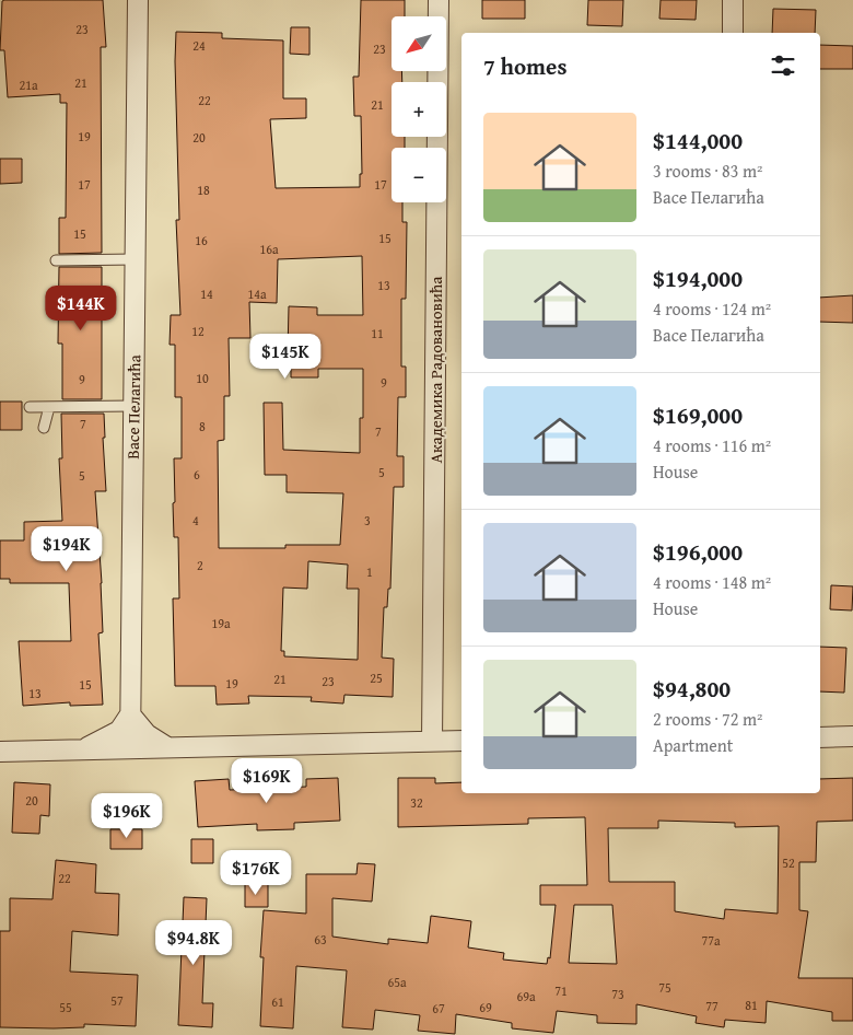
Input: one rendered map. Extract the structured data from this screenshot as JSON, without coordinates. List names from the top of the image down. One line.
{"streets":{"street":["Академика Радовановића","Васе Пелагића"]},"house_numbers":["23","24","23","21","21a","22","21","19","20","17","17","18","15","15","16","16a","13","14","14a","12","11","10","9","9","7","8","7","5","6","5","4","3","2","1","19a","25","21","23","19","15","13","20","32","52","22","63","77a","65a","75","71","73","69a","57","61","81","77","55","69","67"],"north":"bottom left","page":{"map_buttons":["+","−"],"heading":"7 homes","list":[{"name":"$144,000","note":"3 rooms · 83 m² · Васе Пелагића"},{"name":"$194,000","note":"4 rooms · 124 m² · Васе Пелагића"},{"name":"$169,000","note":"4 rooms · 116 m² · House"},{"name":"$196,000","note":"4 rooms · 148 m² · House"},{"name":"$94,800","note":"2 rooms · 72 m² · Apartment"}],"price":["$144K","$145K","$194K","$169K","$196K","$176K","$94.8K"]}}
